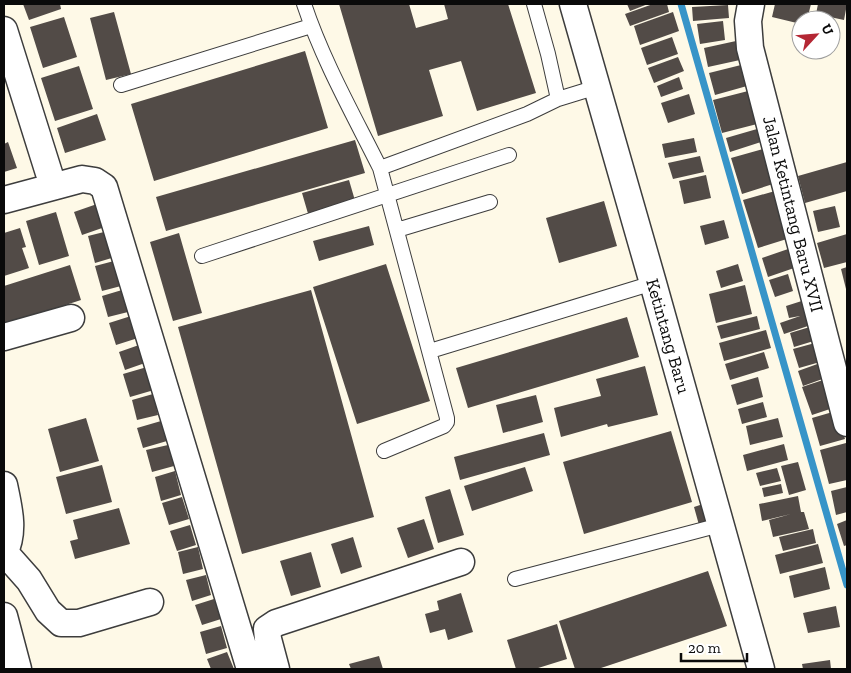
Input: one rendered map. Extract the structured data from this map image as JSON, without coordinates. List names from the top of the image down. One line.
{"streets":{"street":["Jalan Ketintang Baru XVII","Ketintang Baru"]},"scale_bar":"20 m","north":"top right"}
